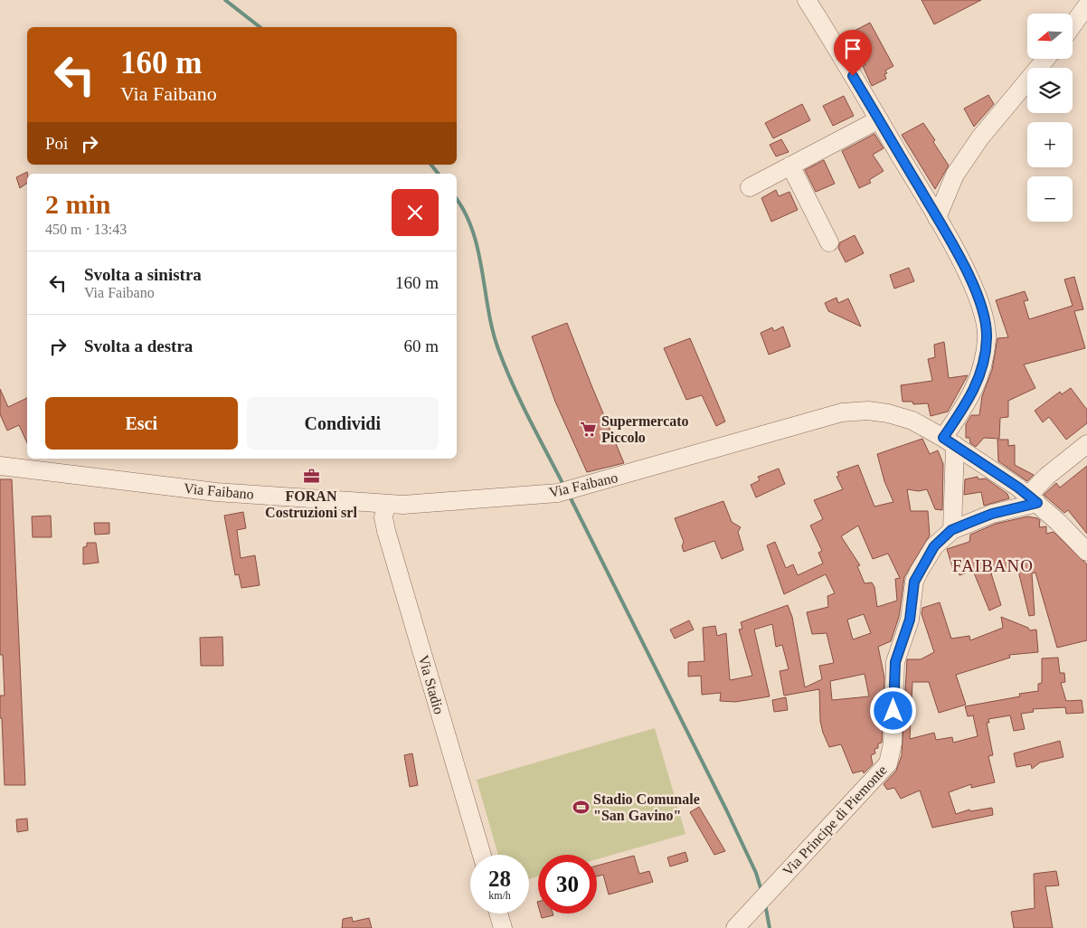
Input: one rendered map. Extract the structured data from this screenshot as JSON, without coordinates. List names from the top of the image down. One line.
{"streets":{"street":["Via Faibano","Via Stadio","Via Principe di Piemonte"]},"crossings":[["Via Faibano","Via Stadio"],["Via Faibano","Via Principe di Piemonte"]],"districts":["FAIBANO"],"places":{"supermarket":["Supermercato Piccolo"],"office":["FORAN Costruzioni srl"],"sports":["Stadio Comunale \"San Gavino\""]},"north":"left","page":{"map_buttons":["+","−"],"turn":["160 m","Via Faibano"],"then":"Poi","heading":["2 min","450 m · 13:43"],"list":[{"name":"Svolta a sinistra","note":"Via Faibano","value":"160 m"},{"name":"Svolta a destra","value":"60 m"}],"buttons":["Esci","Condividi"],"speed":"28 km/h","limit":"30"}}
